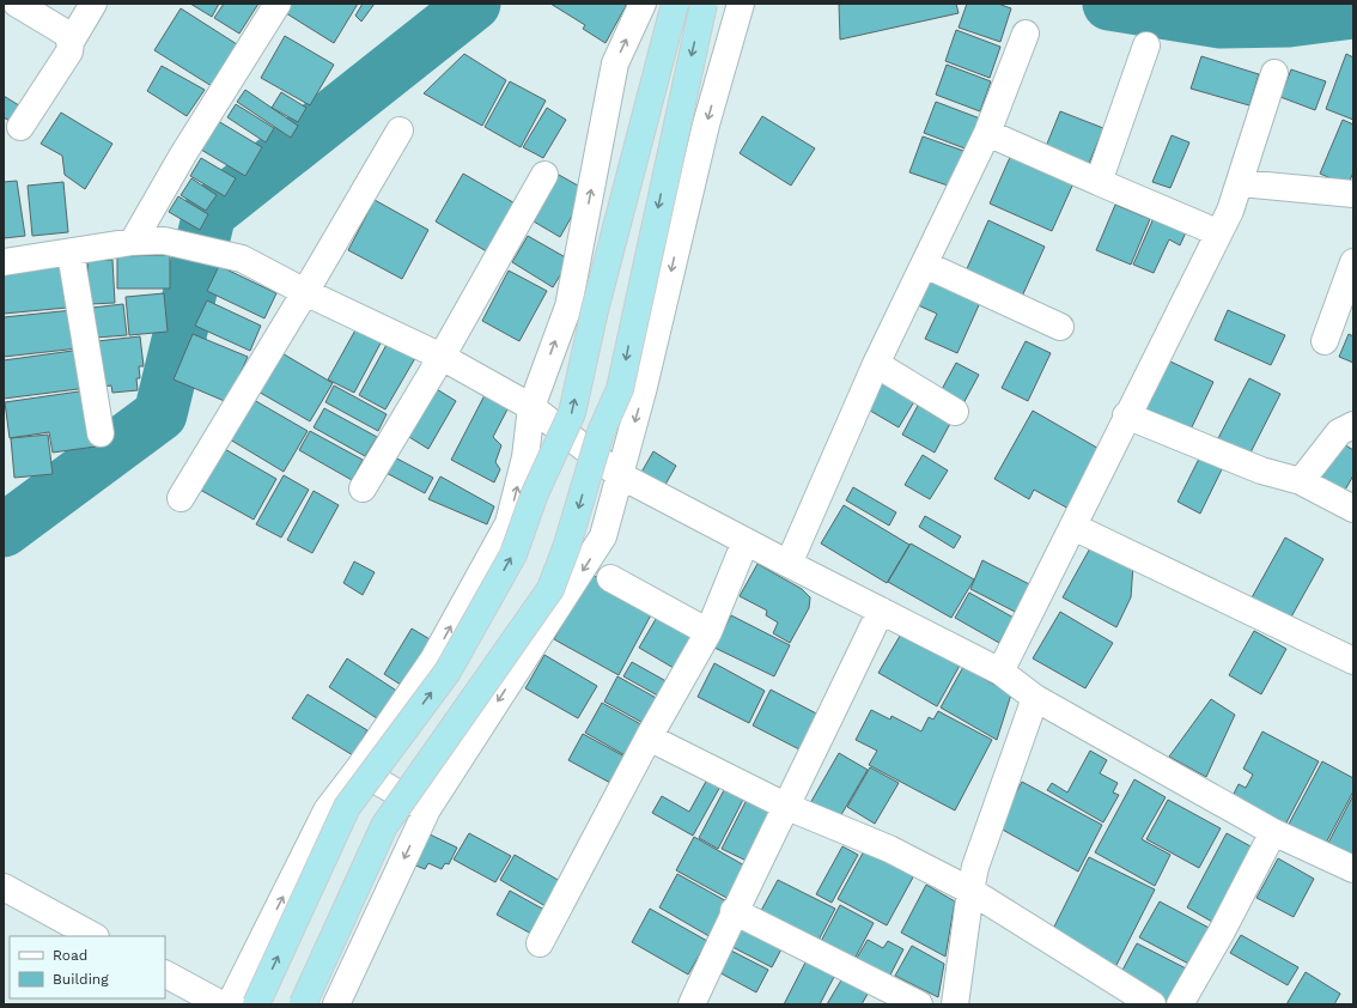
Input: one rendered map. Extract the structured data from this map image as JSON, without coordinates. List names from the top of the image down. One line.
{"legend":["Road","Building"]}
